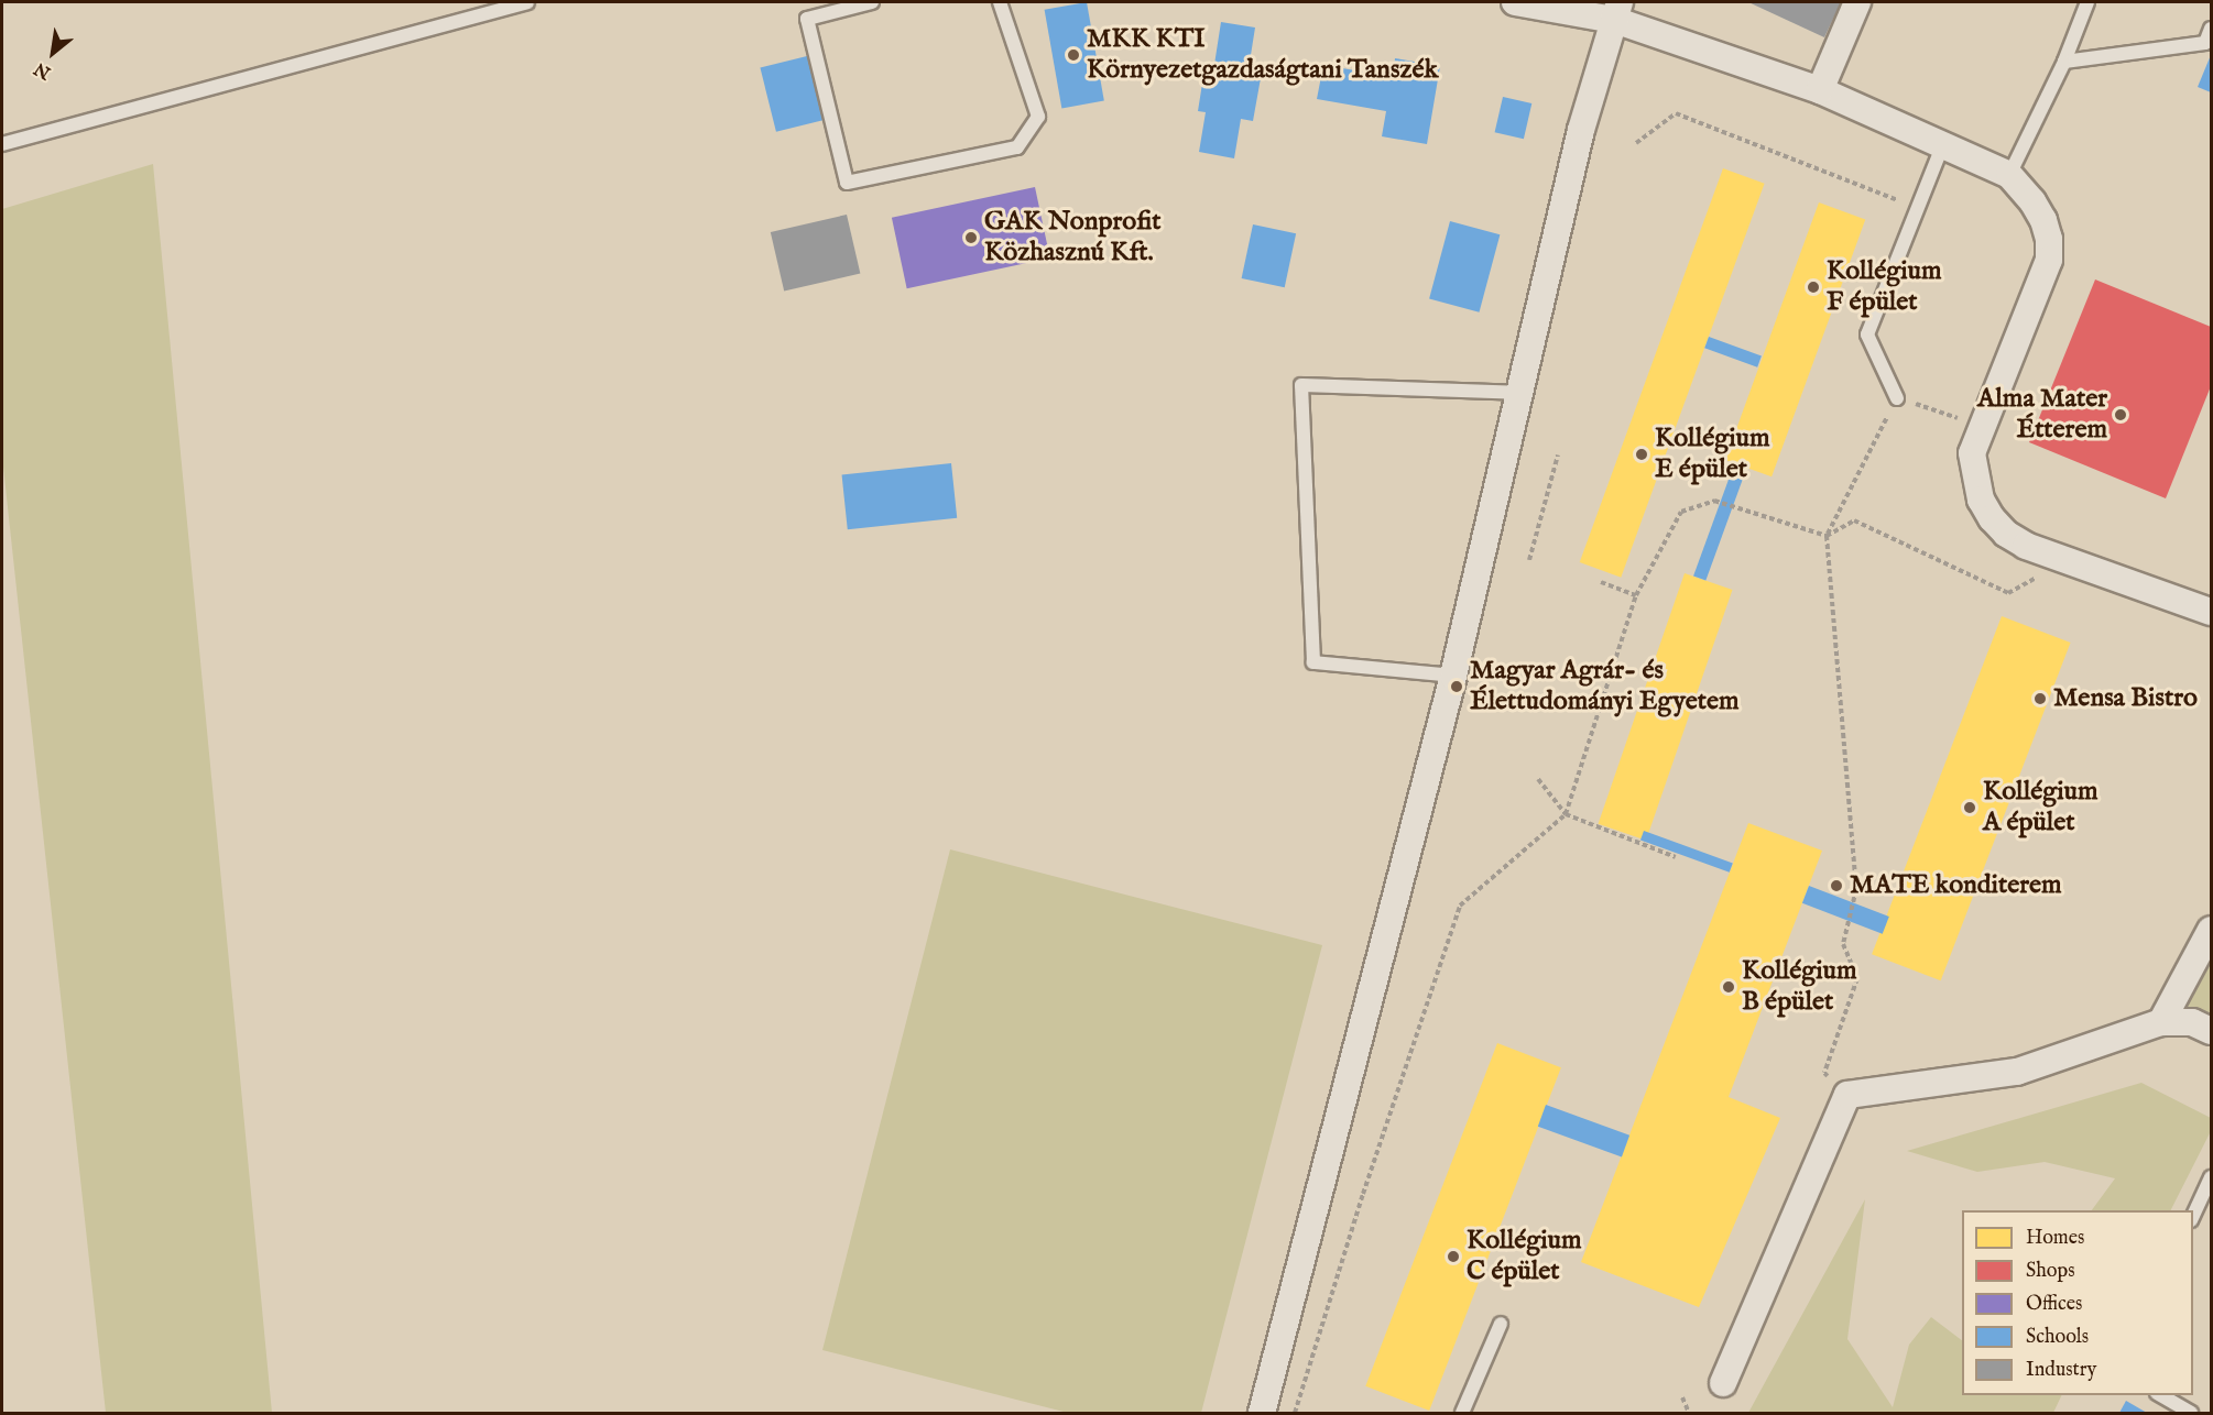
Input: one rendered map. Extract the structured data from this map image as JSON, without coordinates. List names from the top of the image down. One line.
{"places":["MKK KTI Környezetgazdaságtani Tanszék","GAK Nonprofit Közhasznú Kft.","Kollégium F épület","Alma Mater Étterem","Kollégium E épület","Magyar Agrár- és Élettudományi Egyetem","Mensa Bistro","Kollégium A épület","MATE konditerem","Kollégium B épület","Kollégium C épület"],"legend":["Homes","Shops","Offices","Schools","Industry"],"north":"bottom left"}
